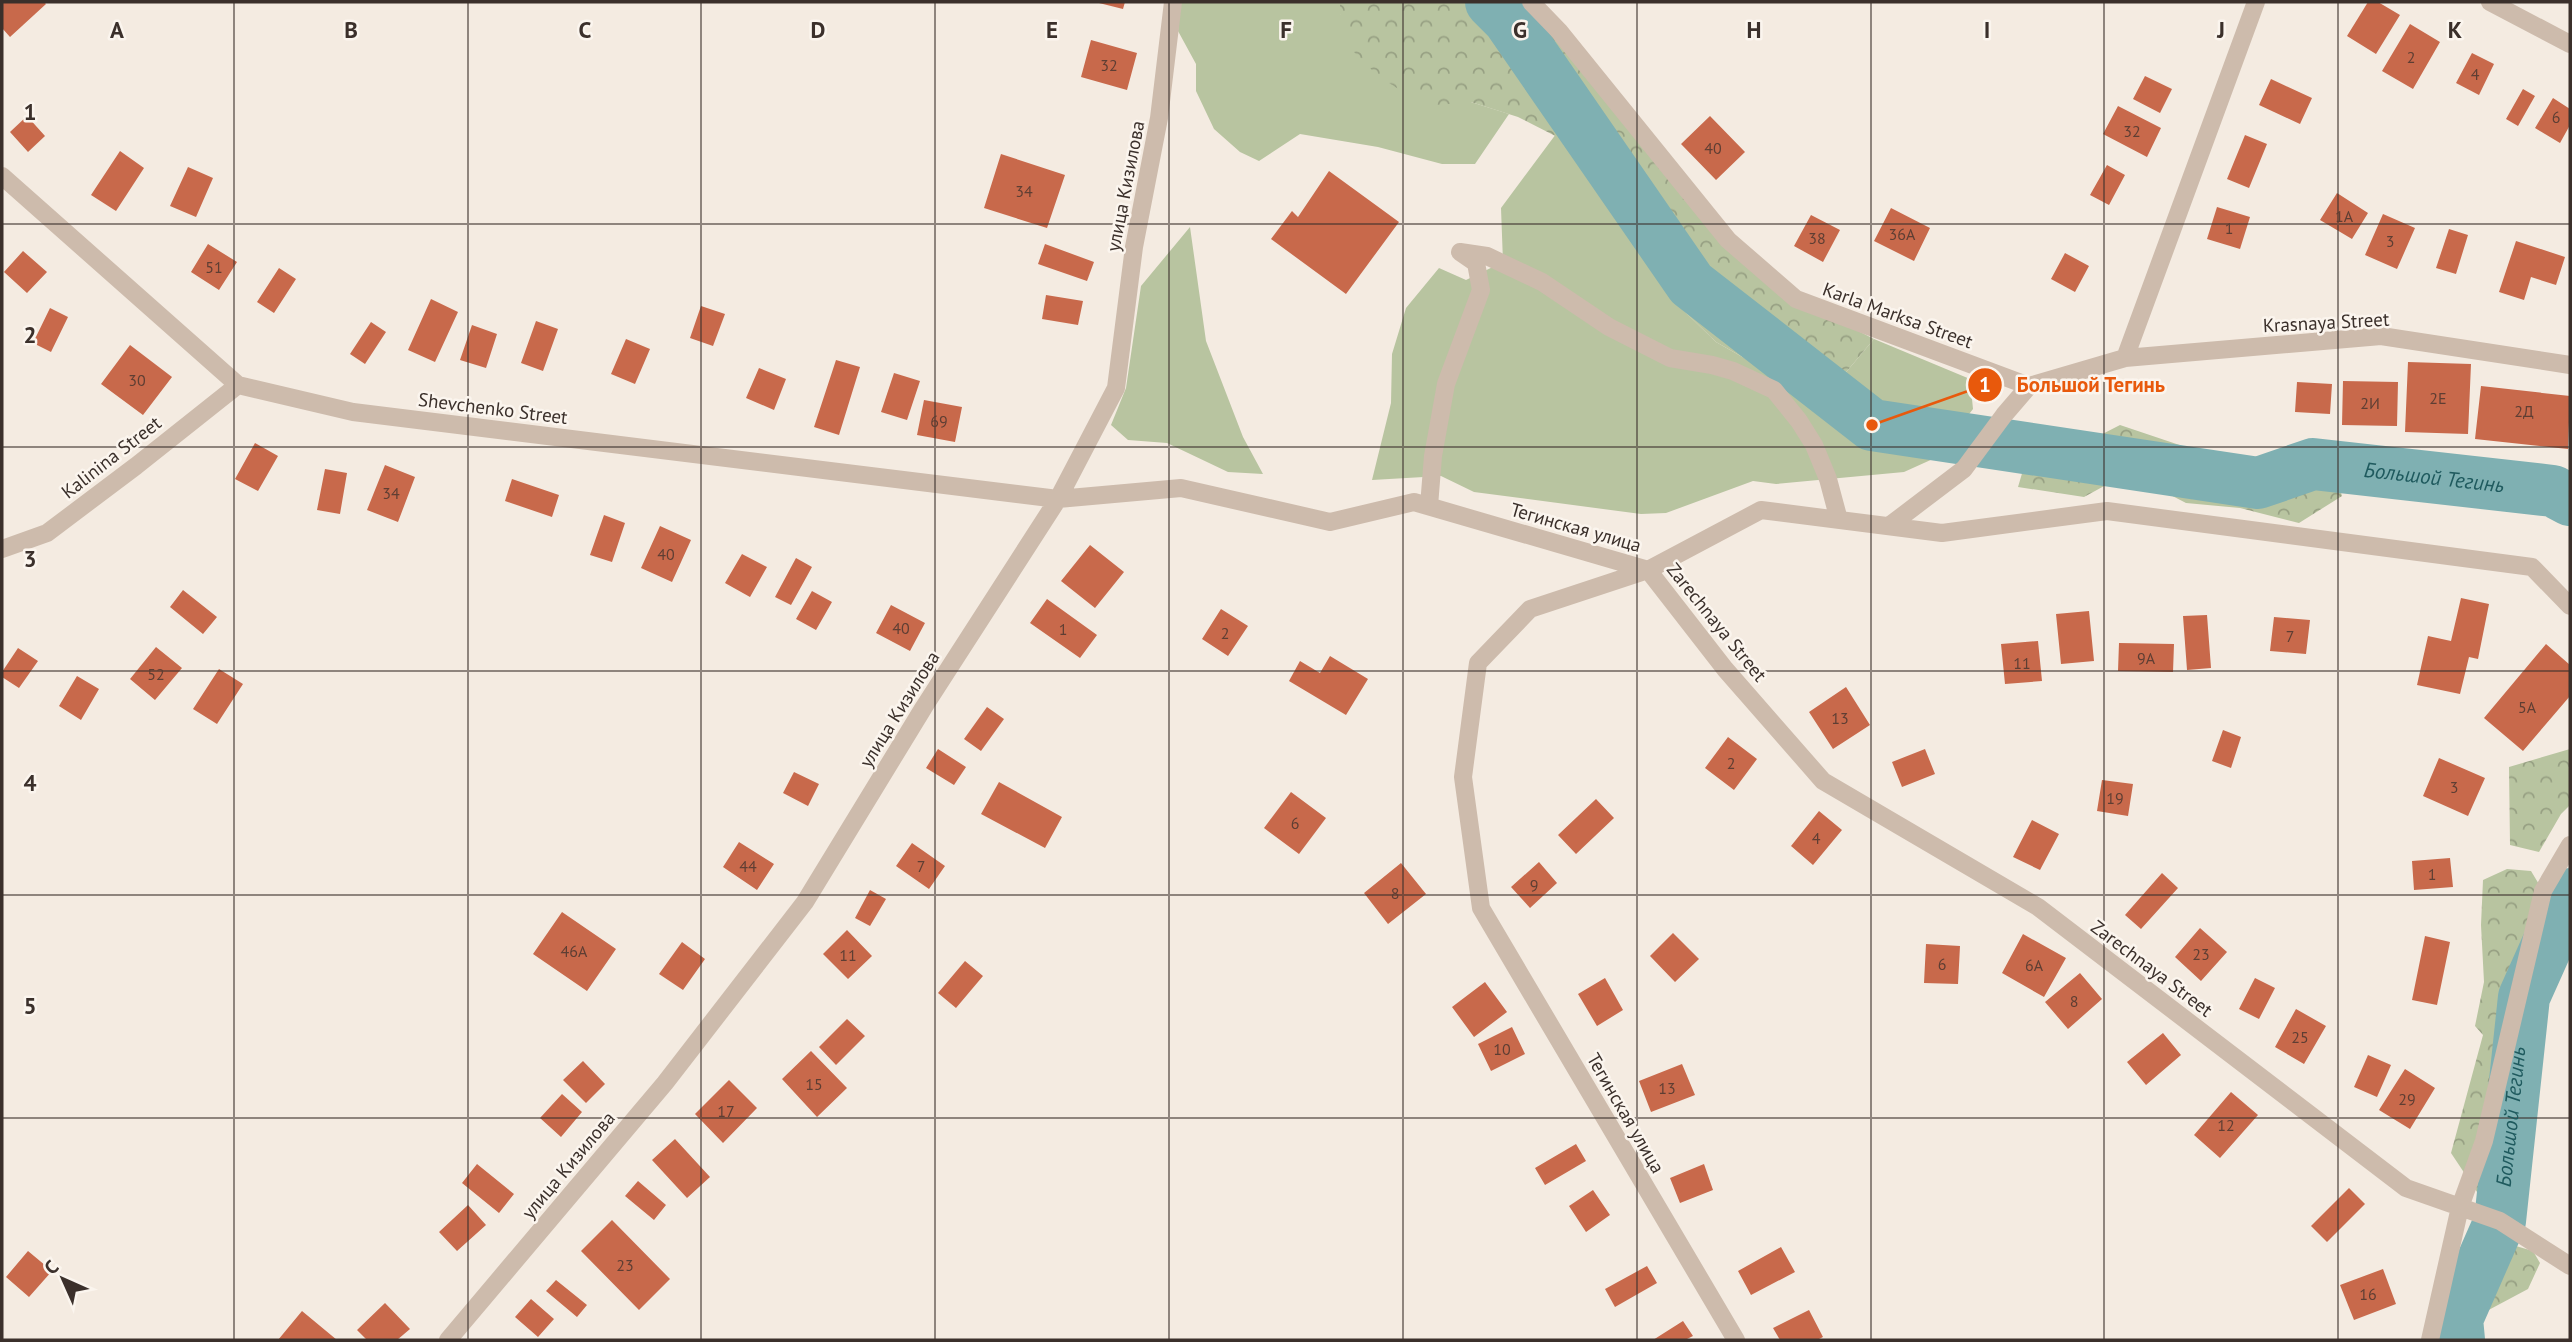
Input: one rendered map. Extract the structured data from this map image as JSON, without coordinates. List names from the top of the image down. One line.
{"streets":{"street":["улица Кизилова","Karla Marksa Street","Krasnaya Street","Shevchenko Street","Kalinina Street","Тегинская улица","Zarechnaya Street"]},"crossings":[["улица Кизилова","Shevchenko Street"],["улица Кизилова","Тегинская улица"],["Shevchenko Street","Kalinina Street"],["Shevchenko Street","Тегинская улица"],["Тегинская улица","Zarechnaya Street"]],"water":["Большой Тегинь"],"places":["Большой Тегинь"],"house_numbers":["2","32","4","6","32","40","34","1А","1","36А","38","3","51","30","2Е","2И","2Д","69","34","40","40","1","2","7","9А","11","52","5А","13","2","3","19","6","4","44","7","1","9","8","46А","23","11","6","6А","8","25","10","15","13","29","17","12","23","16"],"north":"top left","grid":{"columns":["A","B","C","D","E","F","G","H","I","J","K"],"rows":["1","2","3","4","5"]}}
